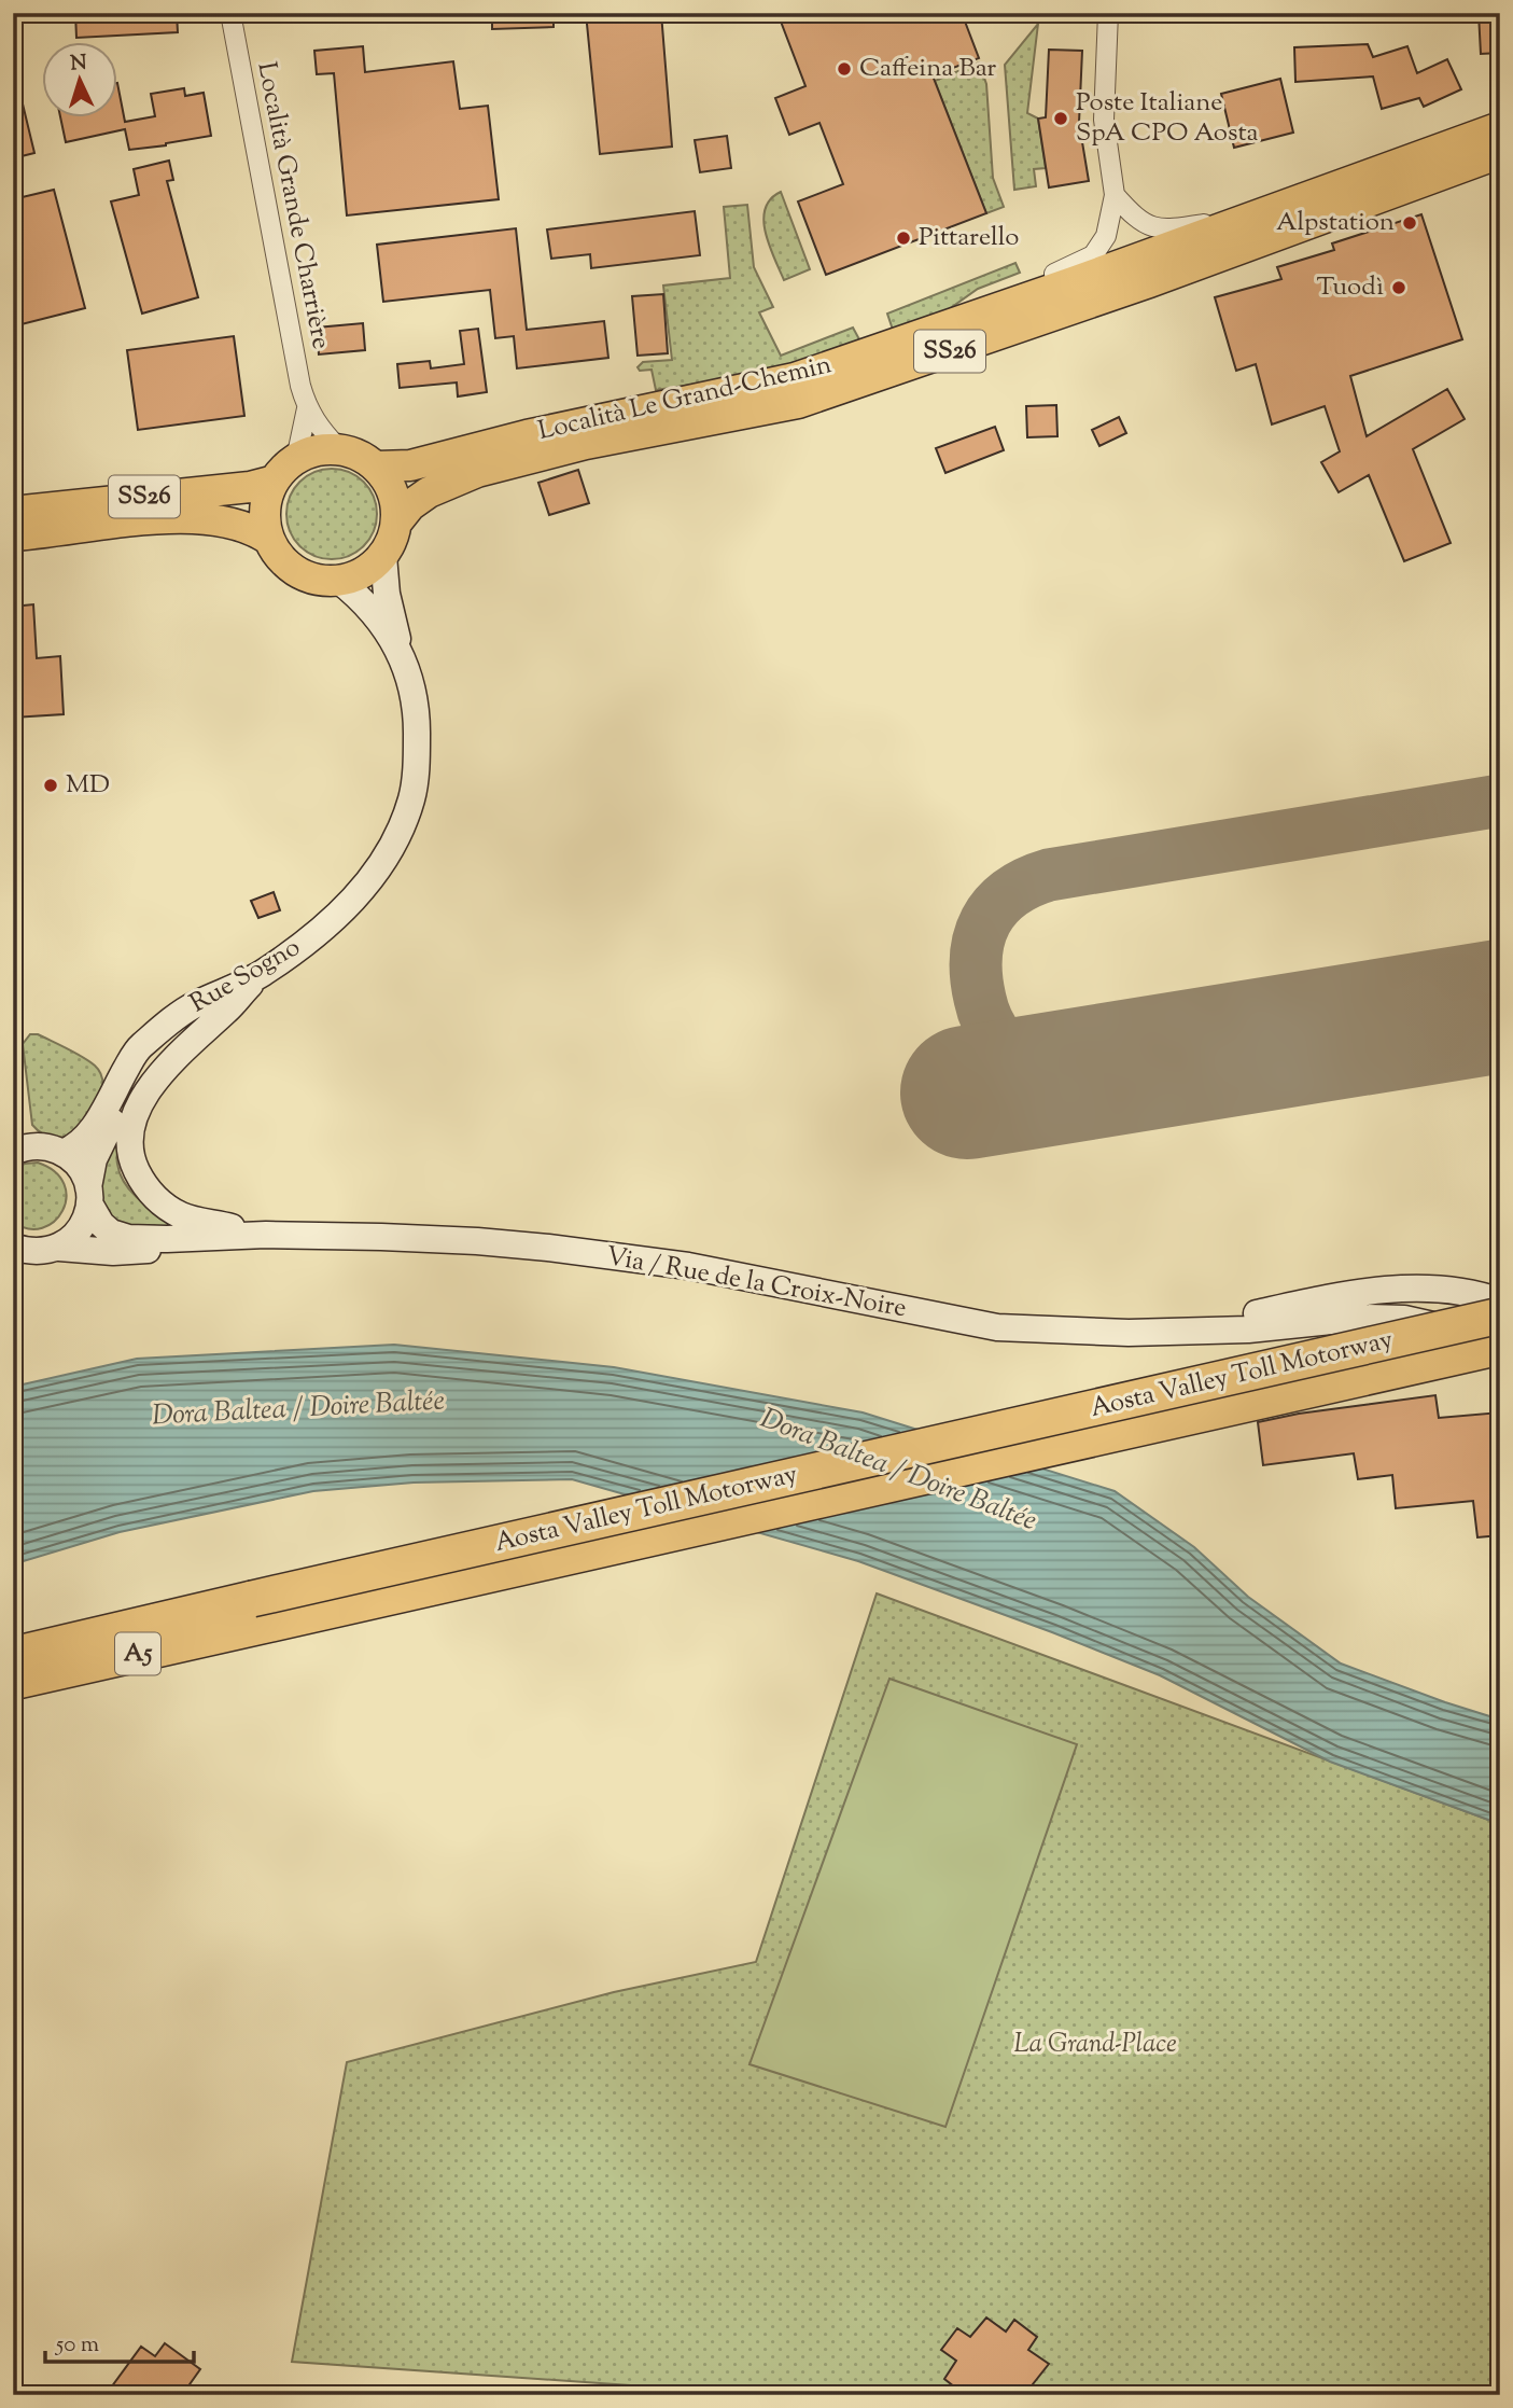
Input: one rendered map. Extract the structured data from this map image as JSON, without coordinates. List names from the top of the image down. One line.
{"streets":{"highway":["Aosta Valley Toll Motorway","A5"],"main road":["SS26","Località Le Grand-Chemin"],"street":["Località Grande Charrière","Rue Sogno","Via / Rue de la Croix-Noire"]},"crossings":[["Località Grande Charrière","SS26"],["Località Grande Charrière","Località Le Grand-Chemin"],["Località Grande Charrière","Rue Sogno"],["SS26","Località Le Grand-Chemin"],["SS26","Rue Sogno"],["Località Le Grand-Chemin","Rue Sogno"],["Rue Sogno","Via / Rue de la Croix-Noire"],["Via / Rue de la Croix-Noire","Aosta Valley Toll Motorway"]],"water":["Dora Baltea / Doire Baltée"],"parks":["La Grand-Place"],"places":["Caffeina Bar","Poste Italiane SpA CPO Aosta","Alpstation","Pittarello","Tuodì","MD"],"scale_bar":"50 m","north":"top"}
